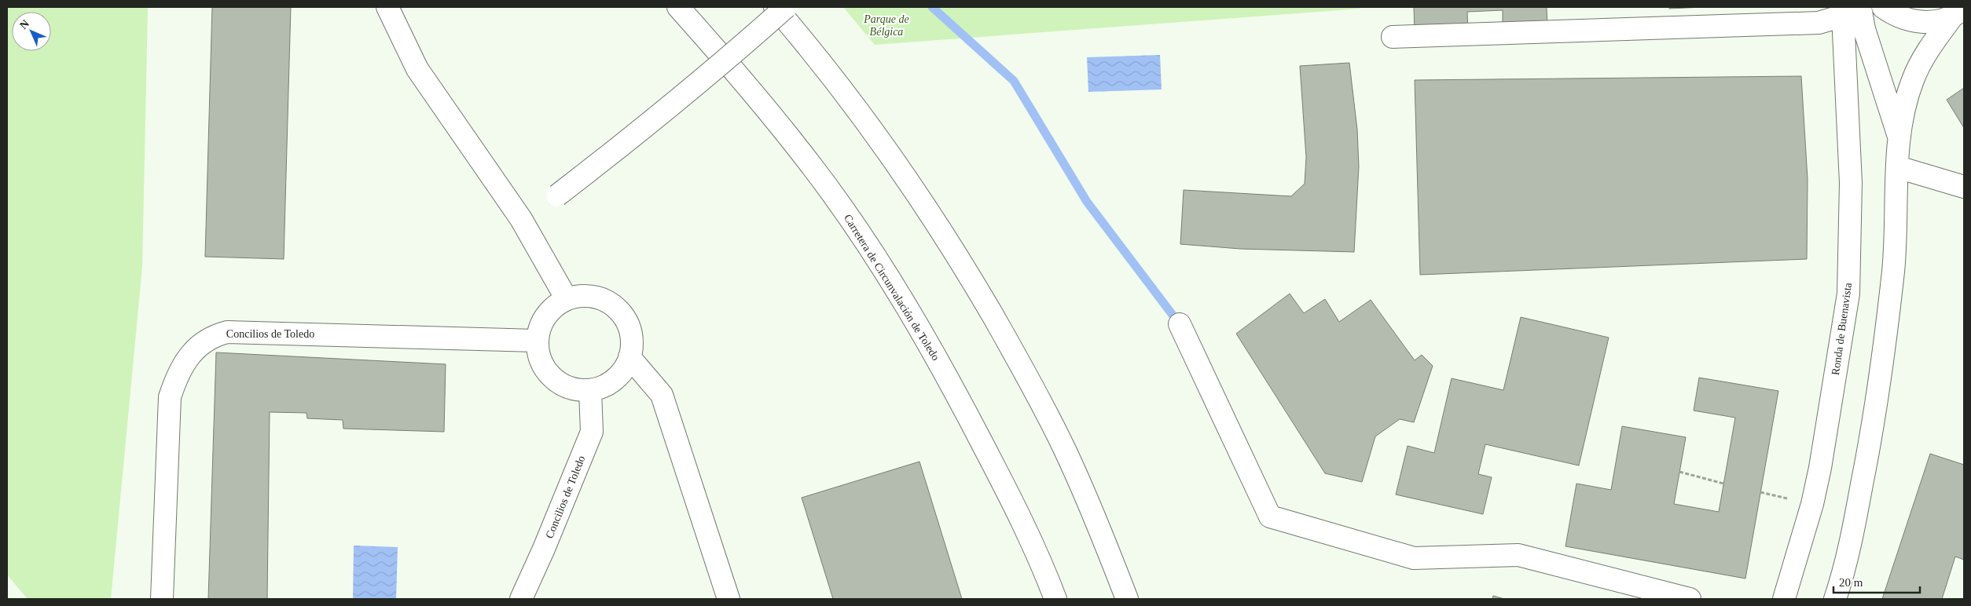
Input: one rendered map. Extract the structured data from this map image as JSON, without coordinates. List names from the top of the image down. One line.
{"streets":{"main road":["Carretera de Circunvalación de Toledo","Ronda de Buenavista","Concilios de Toledo"]},"parks":["Parque de Bélgica"],"scale_bar":"20 m","north":"top left"}
